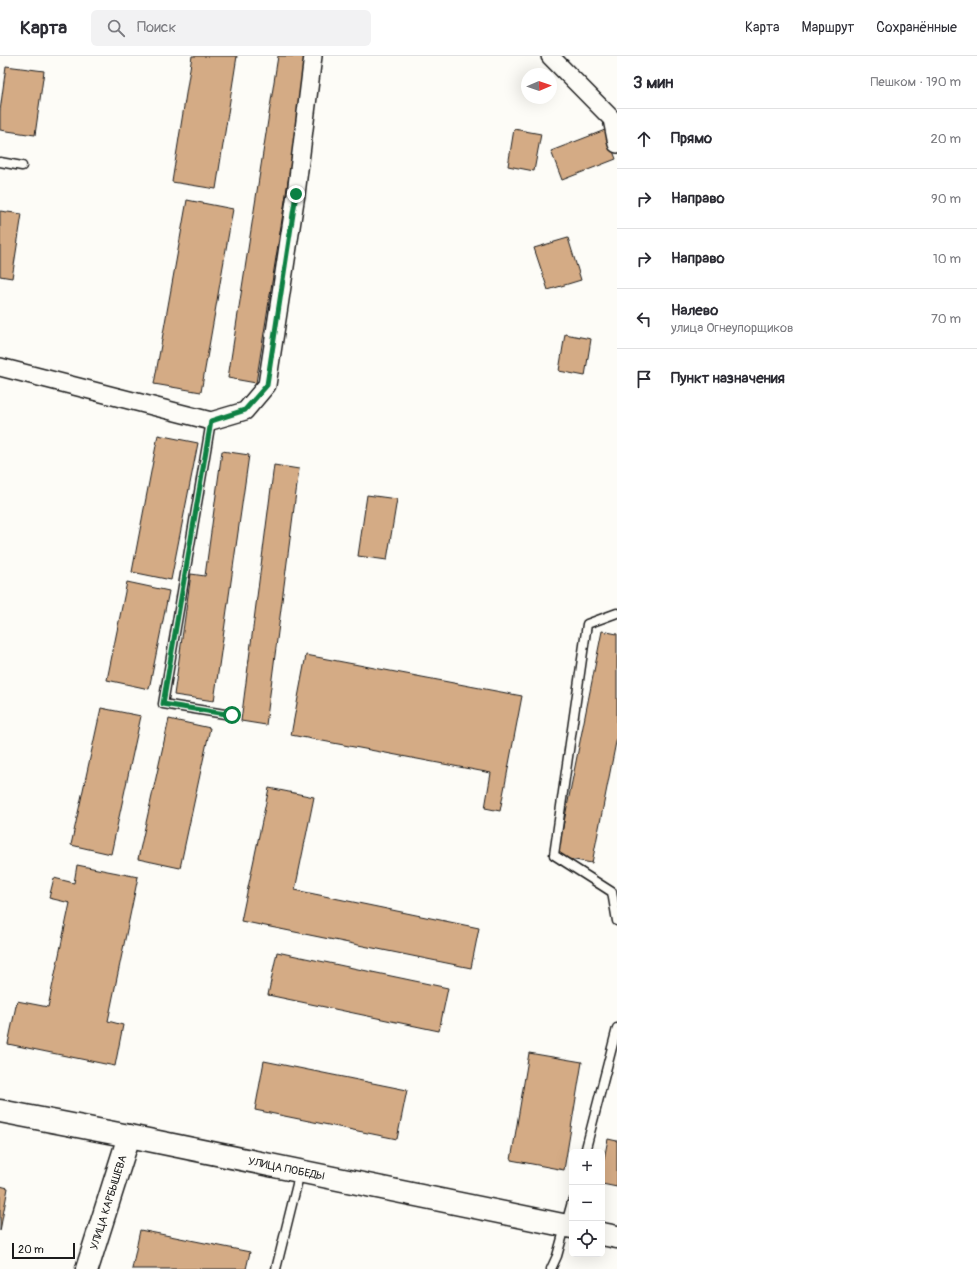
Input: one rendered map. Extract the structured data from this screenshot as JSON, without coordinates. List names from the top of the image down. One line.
{"streets":{"main road":["УЛИЦА ПОБЕДЫ","УЛИЦА КАРБЫШЕВА"]},"crossings":[["УЛИЦА ПОБЕДЫ","УЛИЦА КАРБЫШЕВА"]],"scale_bar":"20 m","north":"right","page":{"header":"Карта","search":"Поиск","nav":["Карта","Маршрут","Сохранённые"],"heading":["3 мин","Пешком · 190 m"],"list":[["Прямо","20 m"],["Направо","90 m"],["Направо","10 m"],["Налево","улица Огнеупорщиков","70 m"],"Пункт назначения"],"map_buttons":["+","−"],"scale":"20 m"}}
